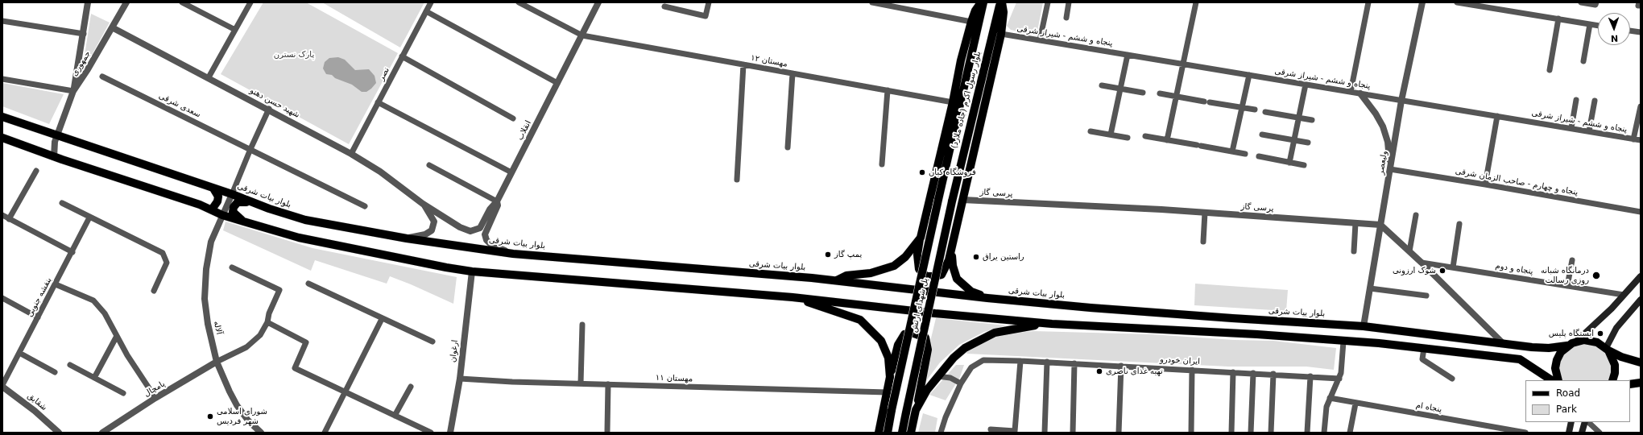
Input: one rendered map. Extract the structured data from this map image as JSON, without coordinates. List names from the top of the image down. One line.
{"streets":{"main road":["بلوار رسول اکرم (جاده ملارد)","بلوار بیات شرقی","پل شهدای ارتش"],"street":["پنجاه و ششم - شیراز شرقی","مهستان ۱۲","جمهوری","نصر","شهید حسن دهنو","سعدی شرقی","انقلاب","ولیعصر","پنجاه و چهارم - صاحب الزمان شرقی","پرسی گاز","پنجاه و دوم","بنفشه جنوبی","آلاله","ارغوان","ایران خودرو","مهستان ۱۱","پامچال","شقایق","پنجاه ام"]},"crossings":[["پنجاه و ششم - شیراز شرقی","ولیعصر"],["مهستان ۱۲","انقلاب"],["جمهوری","شهید حسن دهنو"],["جمهوری","بلوار بیات شرقی"],["نصر","شهید حسن دهنو"],["بلوار رسول اکرم (جاده ملارد)","پل شهدای ارتش"],["شهید حسن دهنو","انقلاب"],["انقلاب","بلوار بیات شرقی"],["ولیعصر","پنجاه و چهارم - صاحب الزمان شرقی"],["ولیعصر","پرسی گاز"],["ولیعصر","بلوار بیات شرقی"],["بلوار بیات شرقی","آلاله"],["بنفشه جنوبی","شقایق"],["آلاله","پامچال"],["ارغوان","مهستان ۱۱"]],"parks":["پارک نسترن"],"places":["فروشگاه کیان","پمپ گاز","راستین یراق","شوک ارزونی","درمانگاه شبانه روزی رسالت","ایستگاه پلیس","تهیه غذای ناصری","شورای اسلامی شهر فردیس"],"legend":["Road","Park"],"north":"bottom"}
